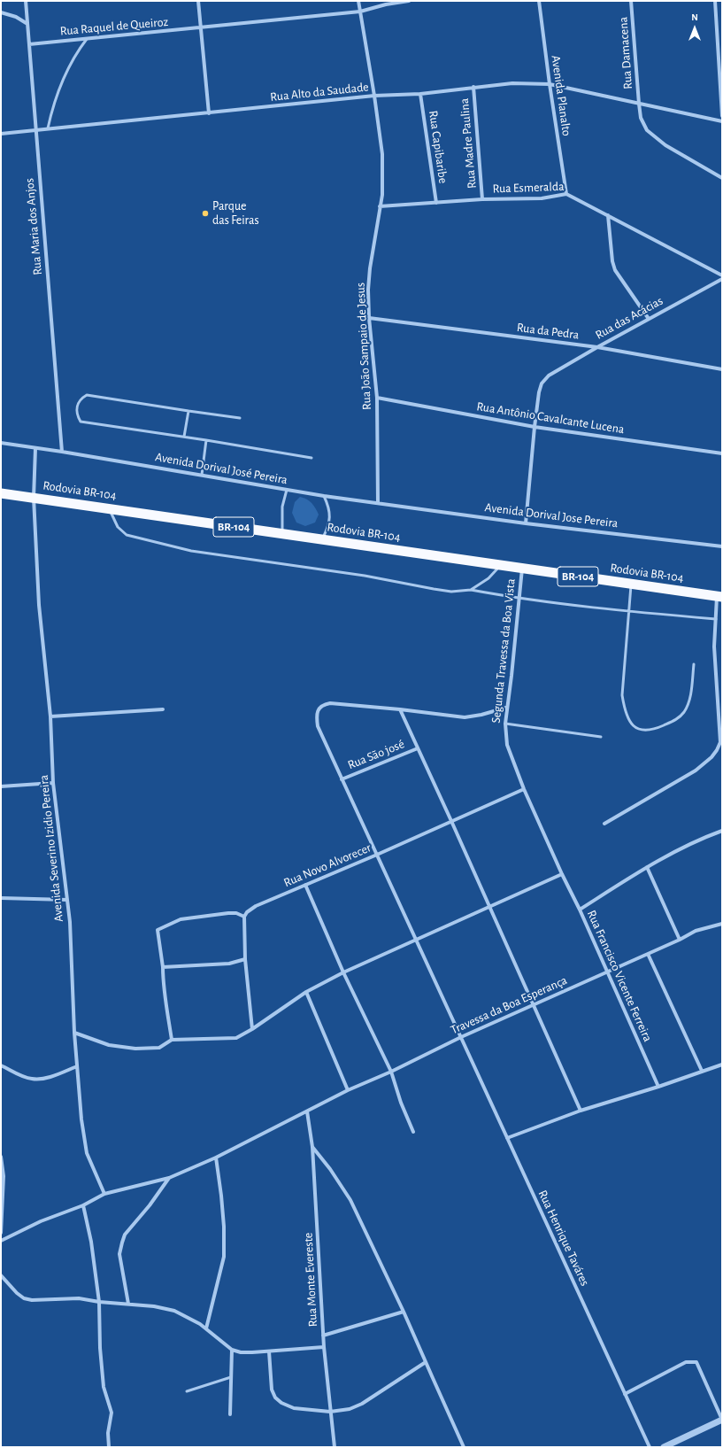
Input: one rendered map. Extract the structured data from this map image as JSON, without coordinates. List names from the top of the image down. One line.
{"streets":{"highway":["Rodovia BR-104","BR-104"],"street":["Rua Raquel de Queiroz","Rua Damacena","Rua Alto da Saudade","Avenida Planalto","Rua Madre Paulina","Rua Capibaribe","Rua Esmeralda","Rua Maria dos Anjos","Rua das Acácias","Rua da Pedra","Rua João Sampaio de Jesus","Rua Antônio Cavalcante Lucena","Avenida Dorival José Pereira","Avenida Dorival Jose Pereira","Segunda Travessa da Boa Vista","Rua São josé","Avenida Severino Izidio Pereira","Rua Novo Alvorecer","Rua Francisco Vicente Ferreira","Travessa da Boa Esperança","Rua Henrique Taváres","Rua Monte Evereste"]},"crossings":[["Rua Raquel de Queiroz","Rua Maria dos Anjos"],["Rua Raquel de Queiroz","Rua João Sampaio de Jesus"],["Rua Damacena","Rua Alto da Saudade"],["Rua Alto da Saudade","Avenida Planalto"],["Rua Alto da Saudade","Rua Madre Paulina"],["Rua Alto da Saudade","Rua Capibaribe"],["Rua Alto da Saudade","Rua Maria dos Anjos"],["Rua Alto da Saudade","Rua João Sampaio de Jesus"],["Avenida Planalto","Rua Esmeralda"],["Rua Madre Paulina","Rua Esmeralda"],["Rua Capibaribe","Rua Esmeralda"],["Rua Esmeralda","Rua João Sampaio de Jesus"],["Rua Maria dos Anjos","Avenida Dorival José Pereira"],["Rua das Acácias","Rua da Pedra"],["Rua das Acácias","Rua Antônio Cavalcante Lucena"],["Rua das Acácias","Avenida Dorival Jose Pereira"],["Rua da Pedra","Rua João Sampaio de Jesus"],["Rua João Sampaio de Jesus","Rua Antônio Cavalcante Lucena"],["Rua João Sampaio de Jesus","Avenida Dorival José Pereira"],["Rua João Sampaio de Jesus","Avenida Dorival Jose Pereira"],["Avenida Dorival José Pereira","Rodovia BR-104"],["Avenida Dorival José Pereira","Avenida Dorival Jose Pereira"],["Avenida Dorival José Pereira","Avenida Severino Izidio Pereira"],["Rodovia BR-104","Segunda Travessa da Boa Vista"],["Rodovia BR-104","Avenida Severino Izidio Pereira"],["Segunda Travessa da Boa Vista","Rua Novo Alvorecer"],["Segunda Travessa da Boa Vista","Rua Francisco Vicente Ferreira"],["Rua São josé","Rua Henrique Taváres"],["Avenida Severino Izidio Pereira","Travessa da Boa Esperança"],["Rua Novo Alvorecer","Rua Henrique Taváres"],["Rua Francisco Vicente Ferreira","Travessa da Boa Esperança"],["Travessa da Boa Esperança","Rua Henrique Taváres"],["Travessa da Boa Esperança","Rua Monte Evereste"]],"places":["Parque das Feiras"],"north":"top"}
